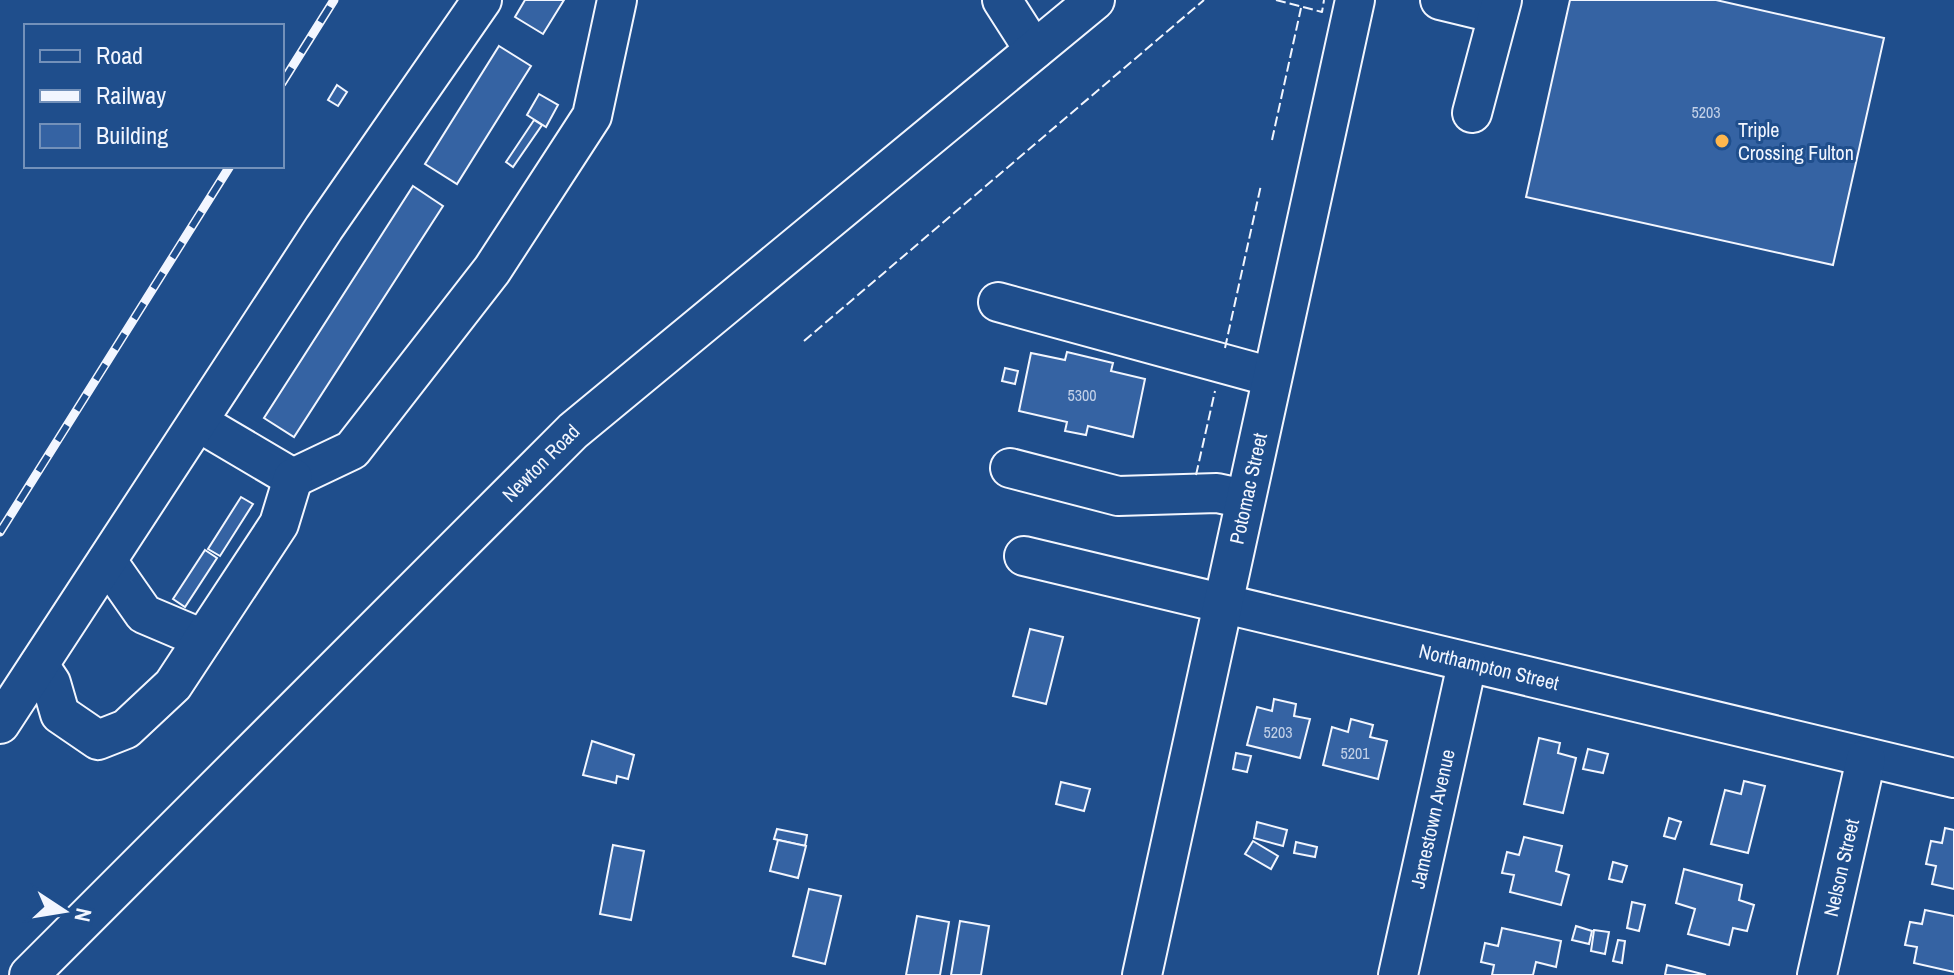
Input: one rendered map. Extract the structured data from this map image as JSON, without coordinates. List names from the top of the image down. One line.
{"streets":{"street":["Newton Road","Potomac Street","Northampton Street","Jamestown Avenue","Nelson Street"]},"crossings":[["Potomac Street","Northampton Street"],["Northampton Street","Jamestown Avenue"],["Northampton Street","Nelson Street"]],"places":["Triple Crossing Fulton"],"house_numbers":["5203","5300","5203","5201"],"legend":["Road","Railway","Building"],"north":"right"}
